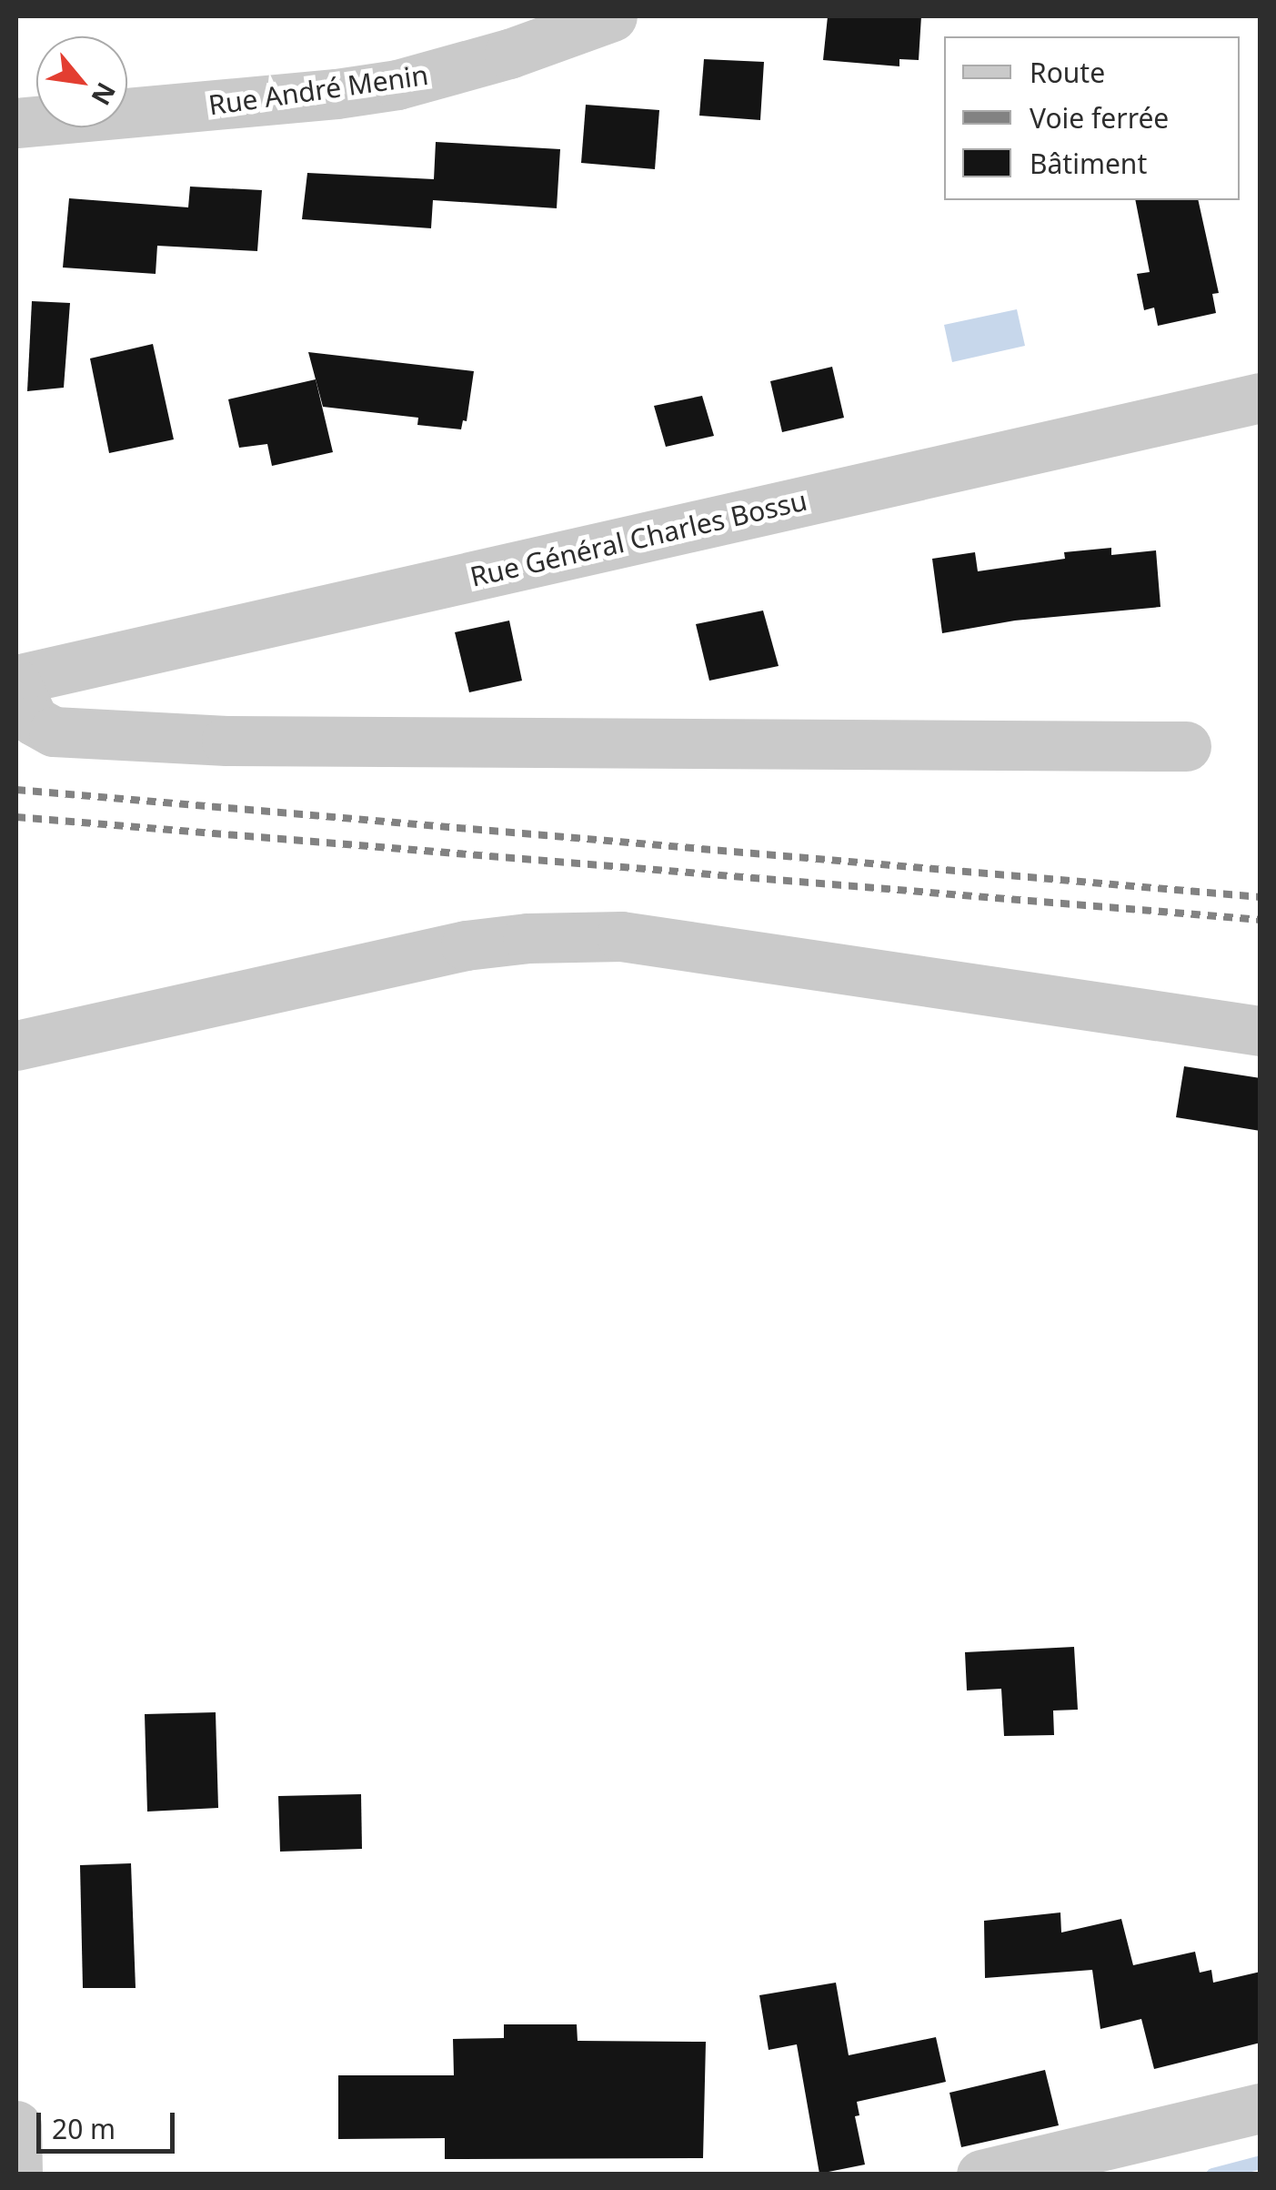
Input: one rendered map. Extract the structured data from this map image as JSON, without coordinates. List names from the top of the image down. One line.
{"streets":{"street":["Rue André Menin","Rue Général Charles Bossu"]},"legend":["Route","Voie ferrée","Bâtiment"],"scale_bar":"20 m","north":"bottom right"}
